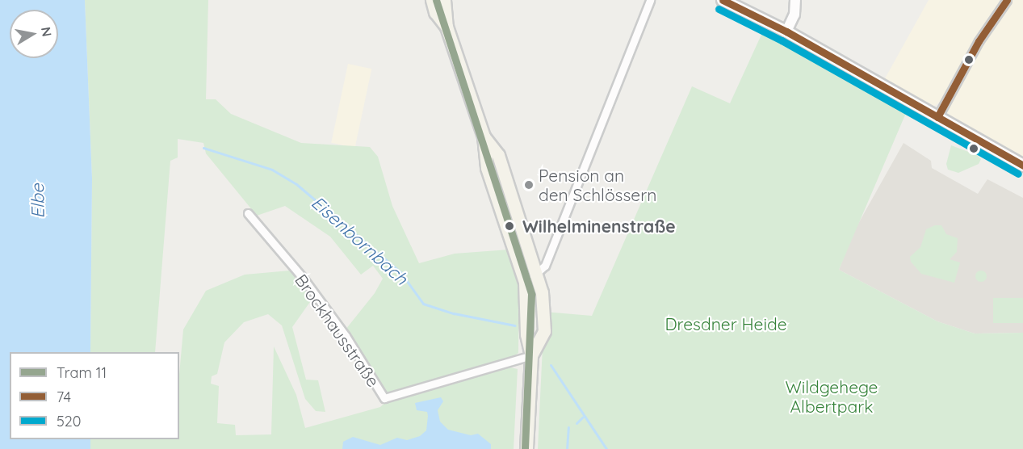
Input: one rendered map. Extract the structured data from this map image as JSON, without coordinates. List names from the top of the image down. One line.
{"streets":{"street":["Brockhausstraße"]},"water":["Elbe","Eisenbornbach"],"parks":["Dresdner Heide","Wildgehege Albertpark"],"places":["Pension an den Schlössern","Wilhelminenstraße"],"lines":["tram line 11","transit line 74","transit line 520"],"legend":["Tram 11","74","520"],"north":"right"}
